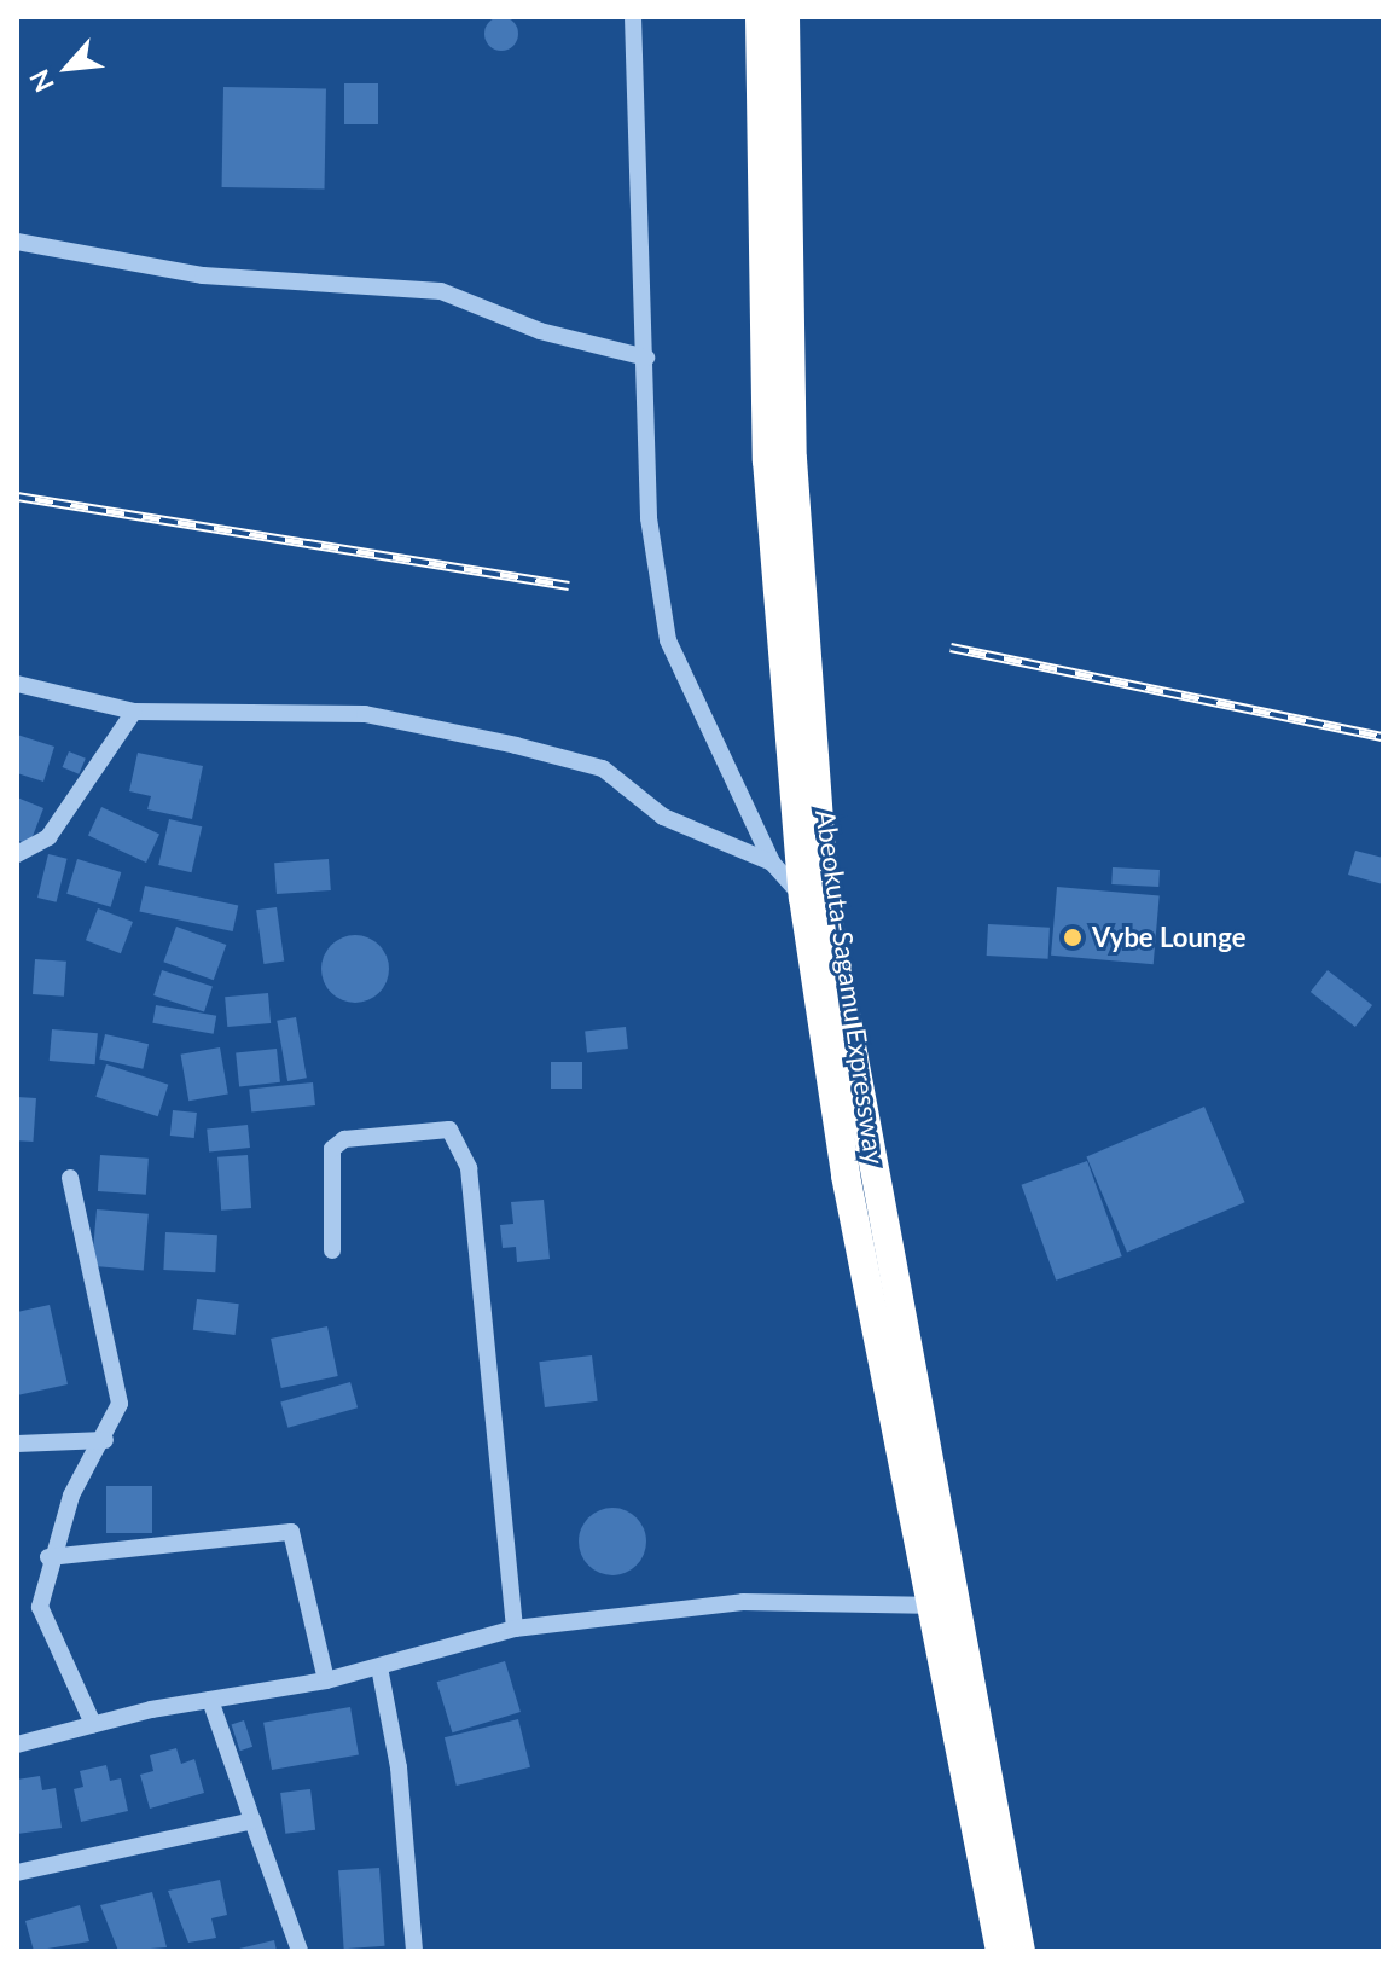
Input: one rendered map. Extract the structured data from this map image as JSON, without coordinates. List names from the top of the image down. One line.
{"streets":{"highway":["Abeokuta-Sagamu Expressway"]},"places":["Vybe Lounge"],"north":"bottom left"}
